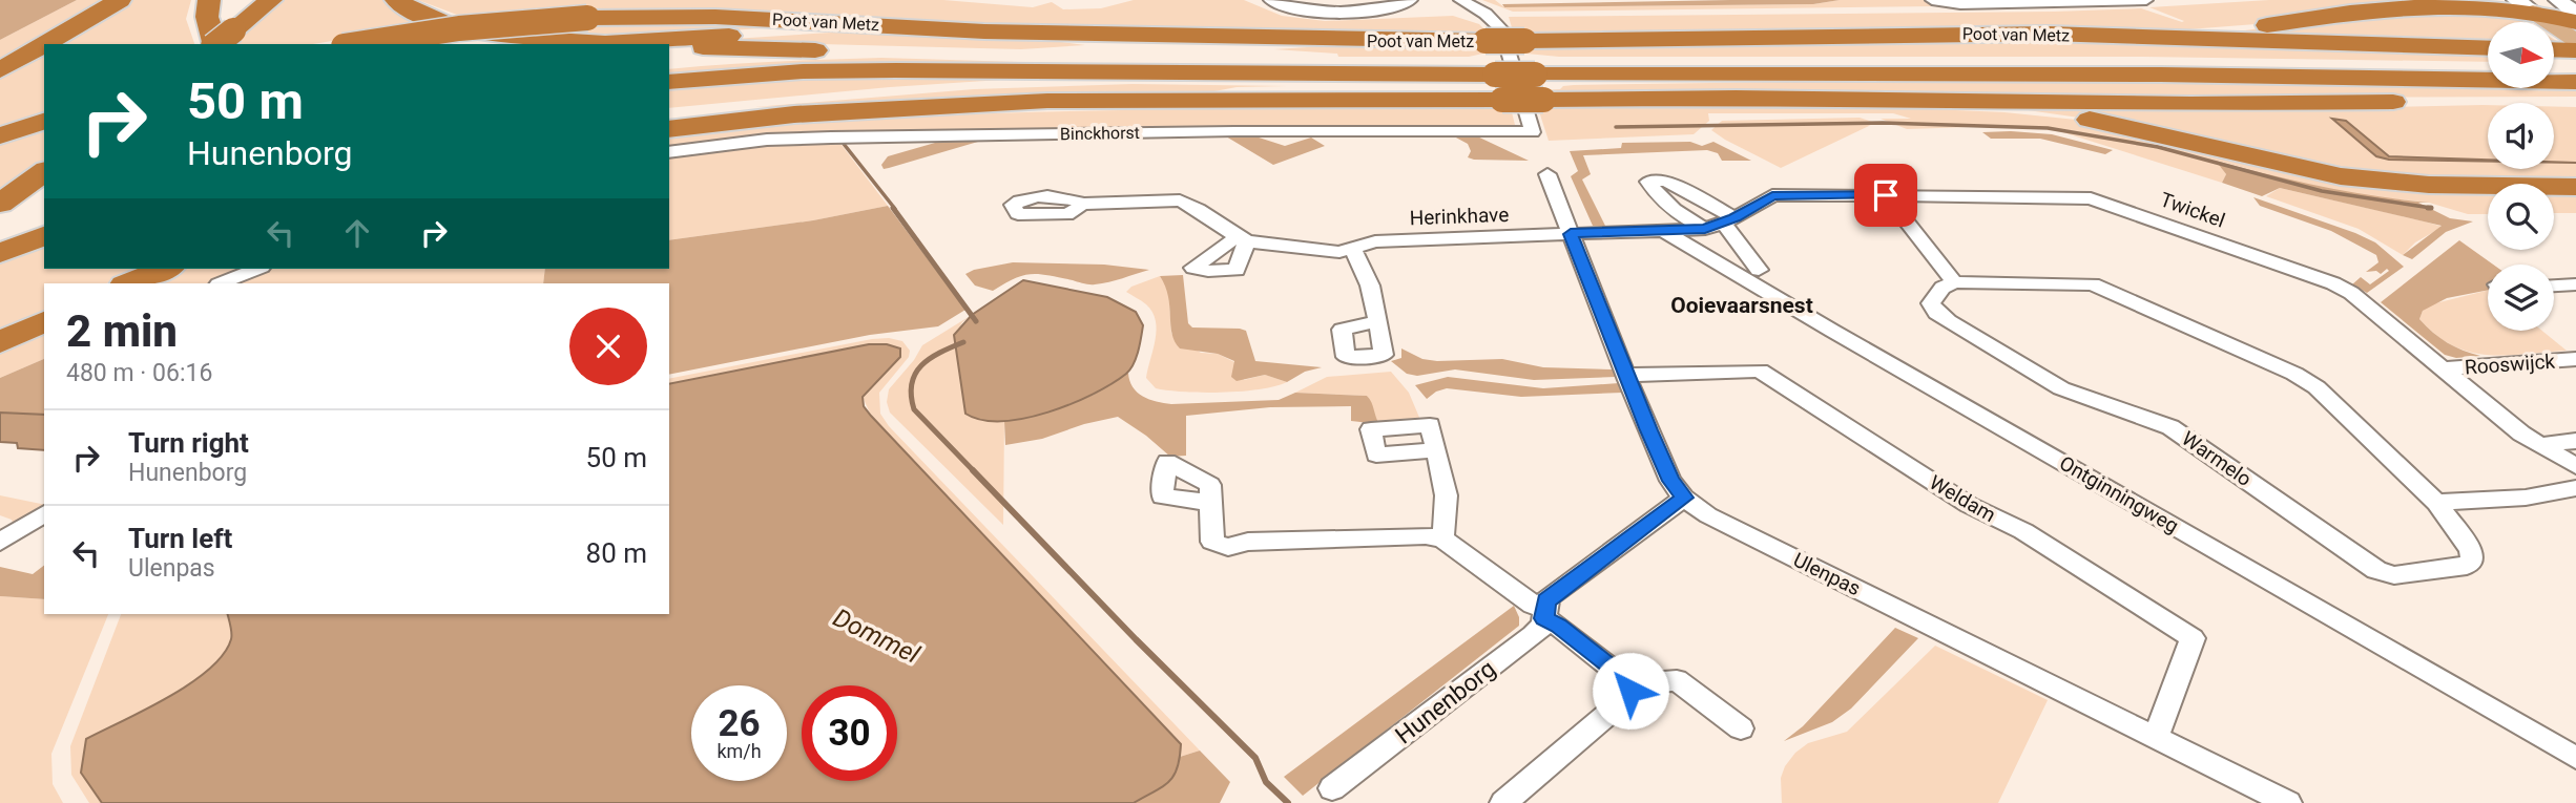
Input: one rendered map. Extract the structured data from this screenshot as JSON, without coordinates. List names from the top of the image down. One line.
{"streets":{"highway":["Poot van Metz"],"street":["Binckhorst","Twickel","Herinkhave","Rooswijck","Warmelo","Ontginningweg","Weldam","Ulenpas","Hunenborg"]},"crossings":[["Twickel","Herinkhave"],["Twickel","Rooswijck"],["Twickel","Ontginningweg"],["Twickel","Ulenpas"],["Herinkhave","Ulenpas"],["Weldam","Ulenpas"],["Ulenpas","Hunenborg"]],"districts":["Ooievaarsnest"],"water":["Dommel"],"north":"right","page":{"turn":["50 m","Hunenborg"],"heading":["2 min","480 m · 06:16"],"list":[{"name":"Turn right","note":"Hunenborg","value":"50 m"},{"name":"Turn left","note":"Ulenpas","value":"80 m"}],"speed":"26 km/h","limit":"30"}}
